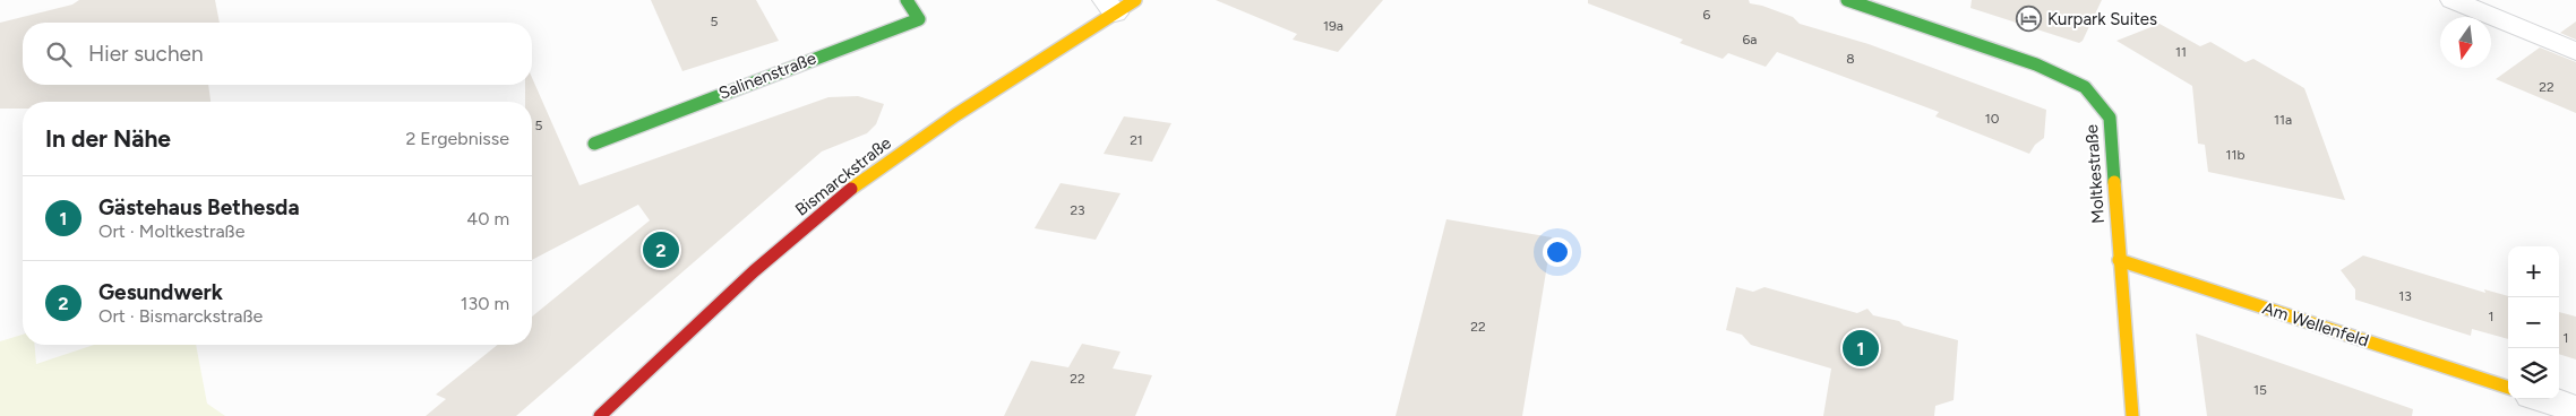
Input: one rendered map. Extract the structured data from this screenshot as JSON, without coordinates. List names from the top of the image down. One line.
{"streets":{"street":["Salinenstraße","Moltkestraße","Bismarckstraße","Am Wellenfeld"]},"crossings":[["Moltkestraße","Am Wellenfeld"]],"places":{"hotel":["Kurpark Suites"]},"house_numbers":["6","5","19a","6a","11","8","22","10","11a","5","21","11b","23","13","1","22","1","22","15"],"north":"bottom","page":{"search":"Hier suchen","heading":["In der Nähe","2 Ergebnisse"],"list":[{"mark":"1","name":"Gästehaus Bethesda","note":"Ort · Moltkestraße","value":"40 m"},{"mark":"2","name":"Gesundwerk","note":"Ort · Bismarckstraße","value":"130 m"}],"pins":["2","1"],"map_buttons":["+","−"]}}
